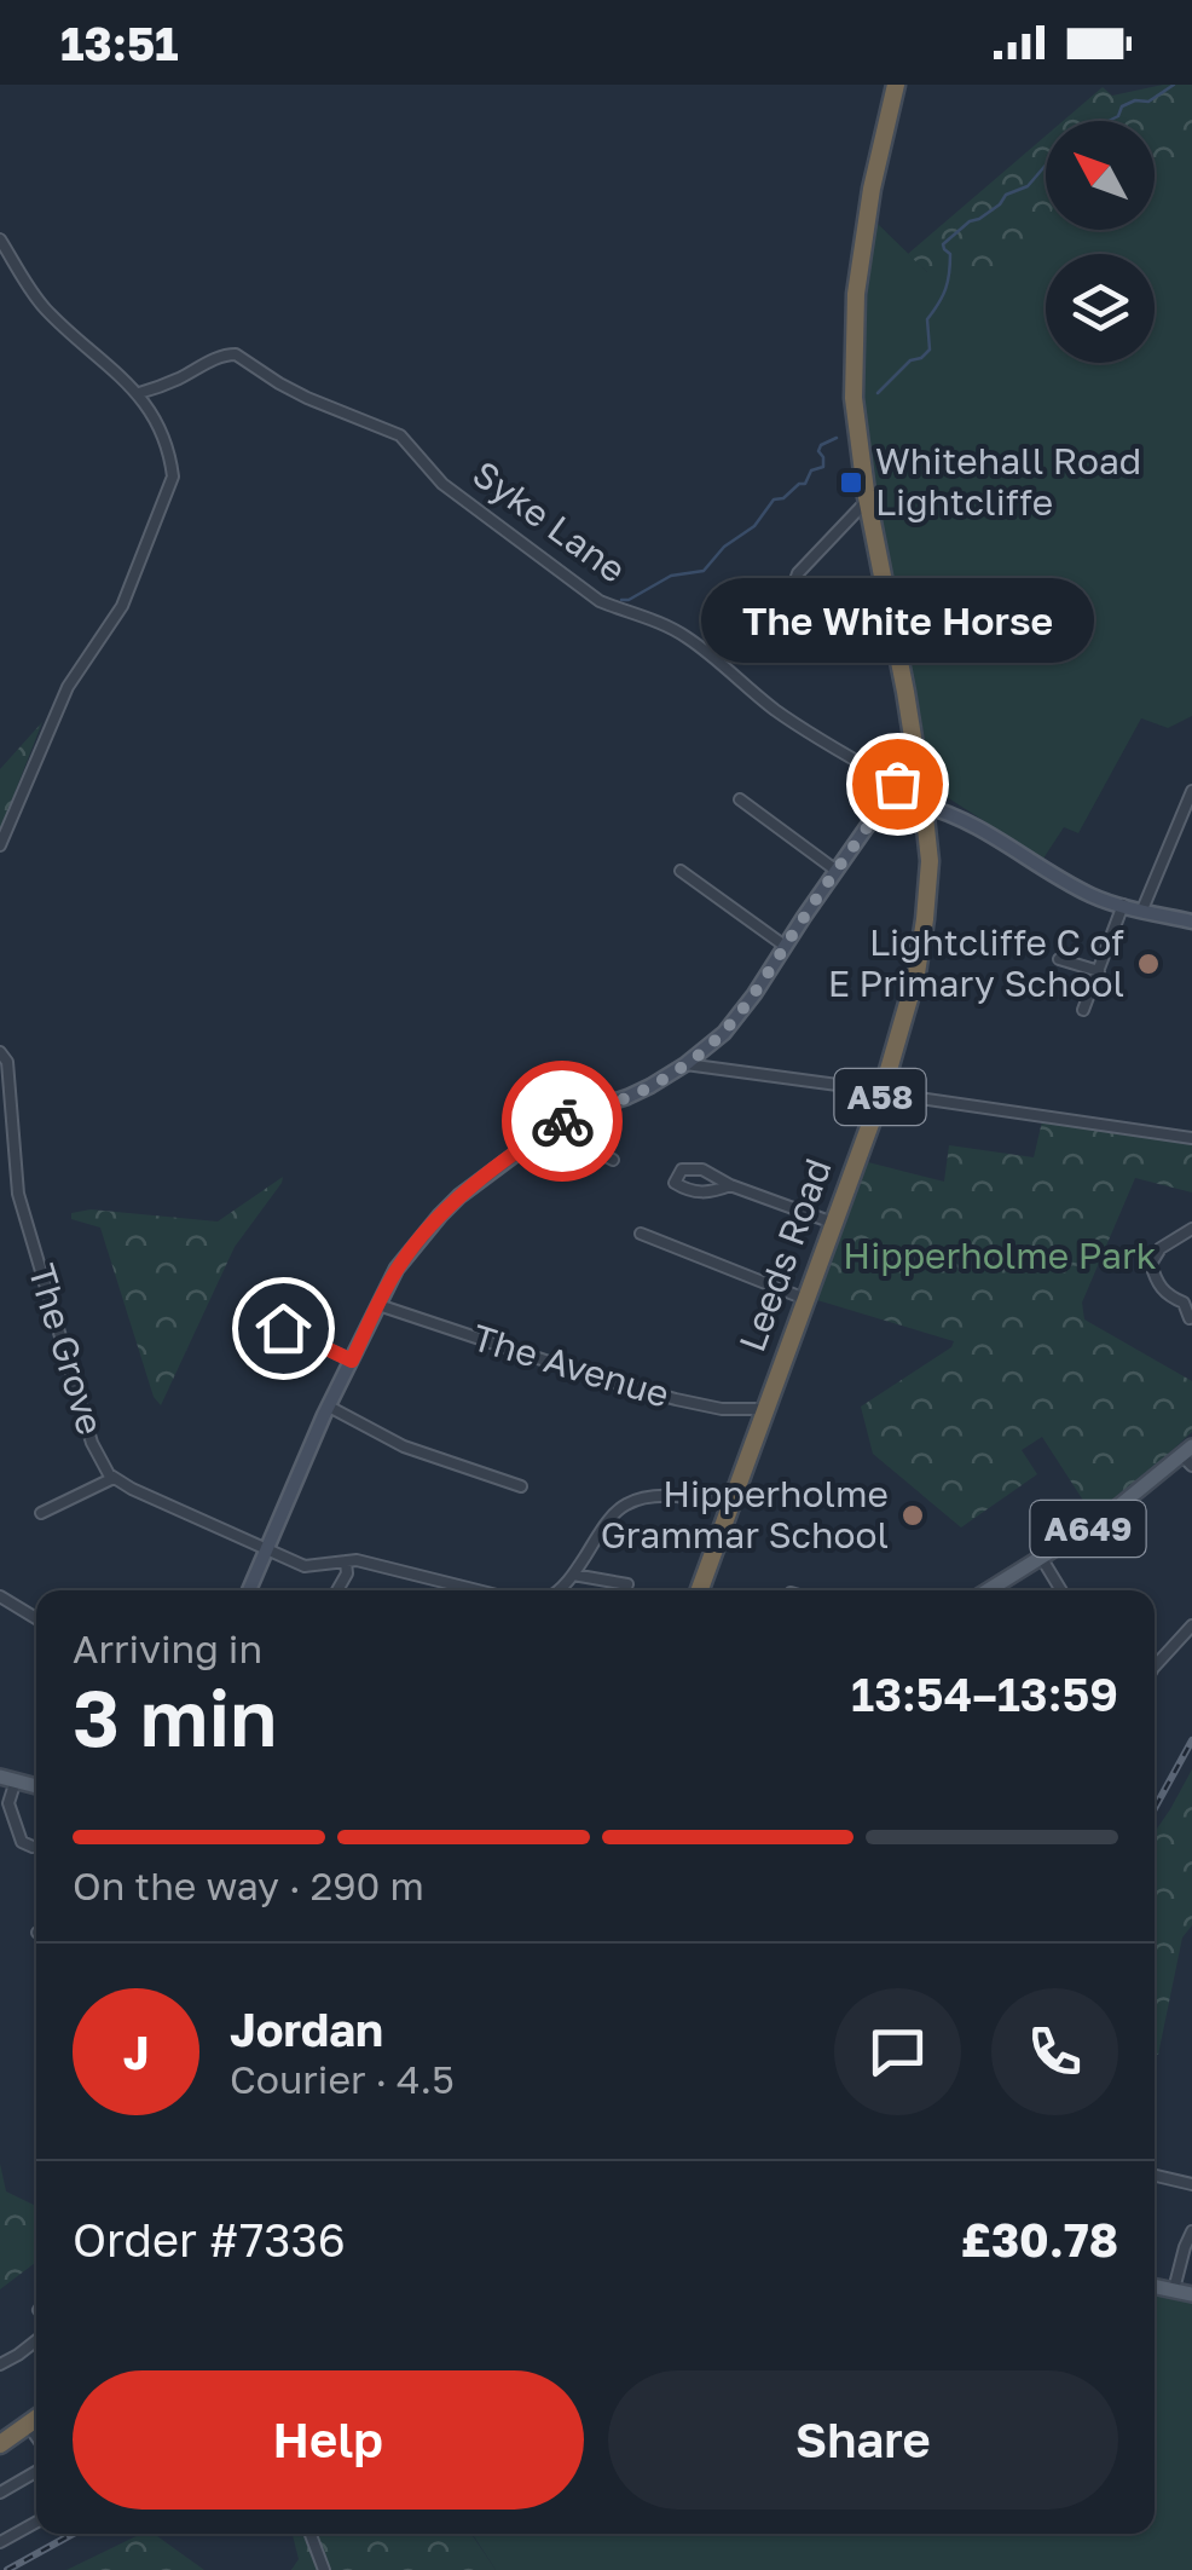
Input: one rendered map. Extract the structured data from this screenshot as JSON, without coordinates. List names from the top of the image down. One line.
{"streets":{"highway":["A58","Leeds Road"],"main road":["A649"],"street":["Syke Lane","The Grove","The Avenue"]},"crossings":[["Syke Lane","Leeds Road"],["A58","Leeds Road"],["Leeds Road","The Avenue"]],"parks":["Hipperholme Park"],"places":{"transit":["Whitehall Road Lightcliffe"],"other":["The White Horse","Lightcliffe C of E Primary School","Hipperholme Grammar School"]},"north":"top left","page":{"status":"13:51","bubble":"The White Horse","heading":["3 min","Arriving in","13:54–13:59"],"panel":["Jordan","Courier · 4.5","Order #7336","£30.78"],"bar":"On the way · 290 m","round":"J","buttons":["Help","Share"]}}
